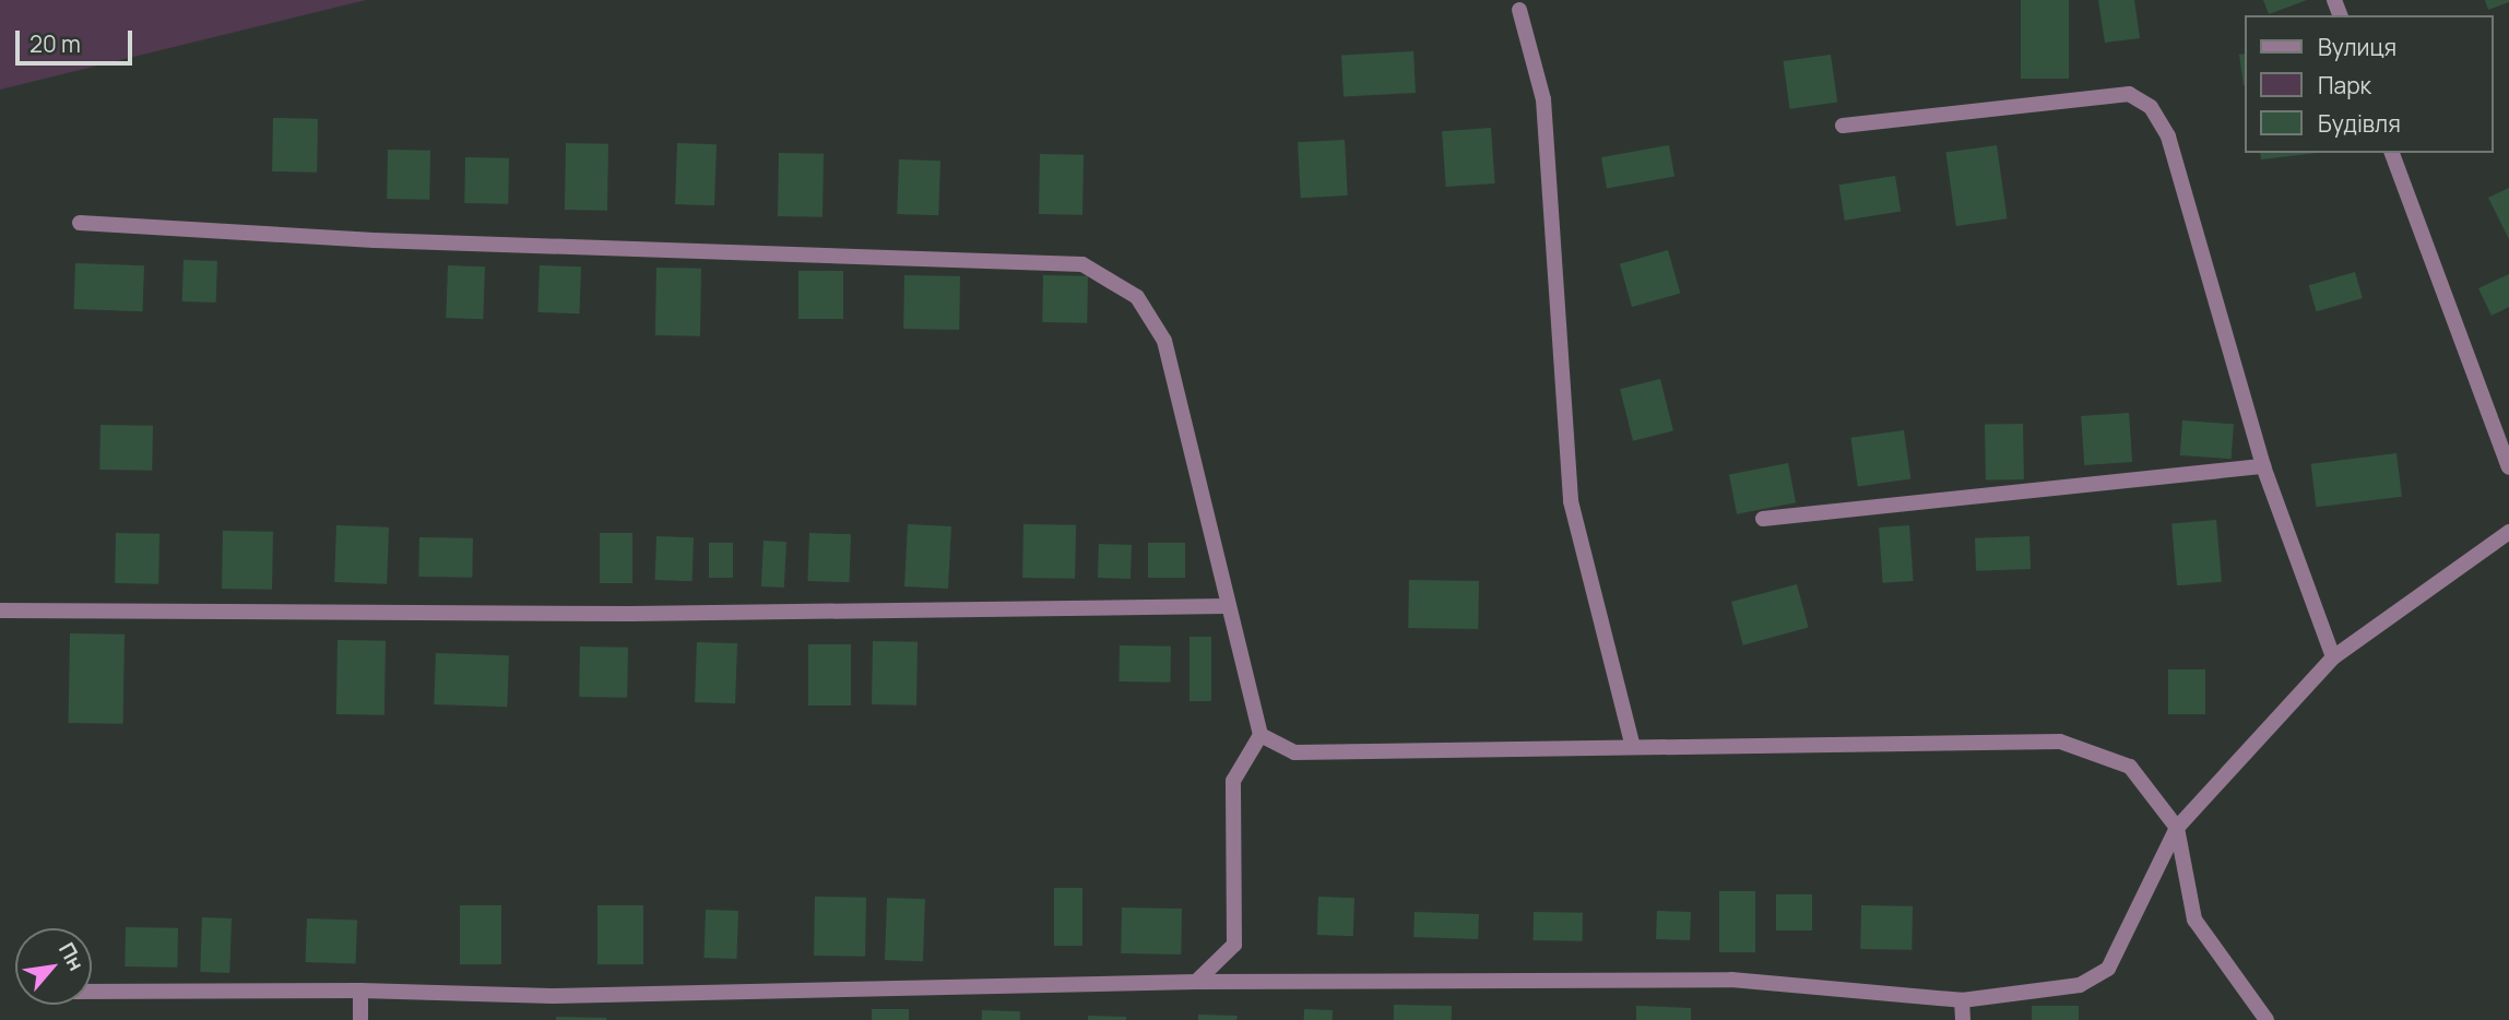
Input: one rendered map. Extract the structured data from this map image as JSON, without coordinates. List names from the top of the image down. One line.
{"legend":["Вулиця","Парк","Будівля"],"scale_bar":"20 m","north":"top right"}
